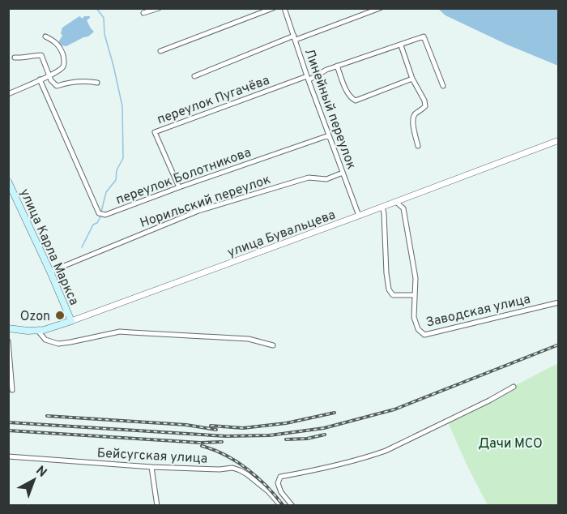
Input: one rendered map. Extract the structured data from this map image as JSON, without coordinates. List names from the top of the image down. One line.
{"streets":{"main road":["улица Бувальцева","улица Карла Маркса"],"street":["переулок Пугачёва","Линейный переулок","переулок Болотникова","Норильский переулок","Заводская улица","Бейсугская улица"]},"crossings":[["переулок Пугачёва","Линейный переулок"],["переулок Пугачёва","переулок Болотникова"],["Линейный переулок","переулок Болотникова"],["Линейный переулок","Норильский переулок"],["Линейный переулок","улица Бувальцева"],["Норильский переулок","улица Карла Маркса"],["улица Бувальцева","улица Карла Маркса"],["улица Бувальцева","Заводская улица"]],"parks":["Дачи МСО"],"places":["Ozon"],"north":"top right"}
